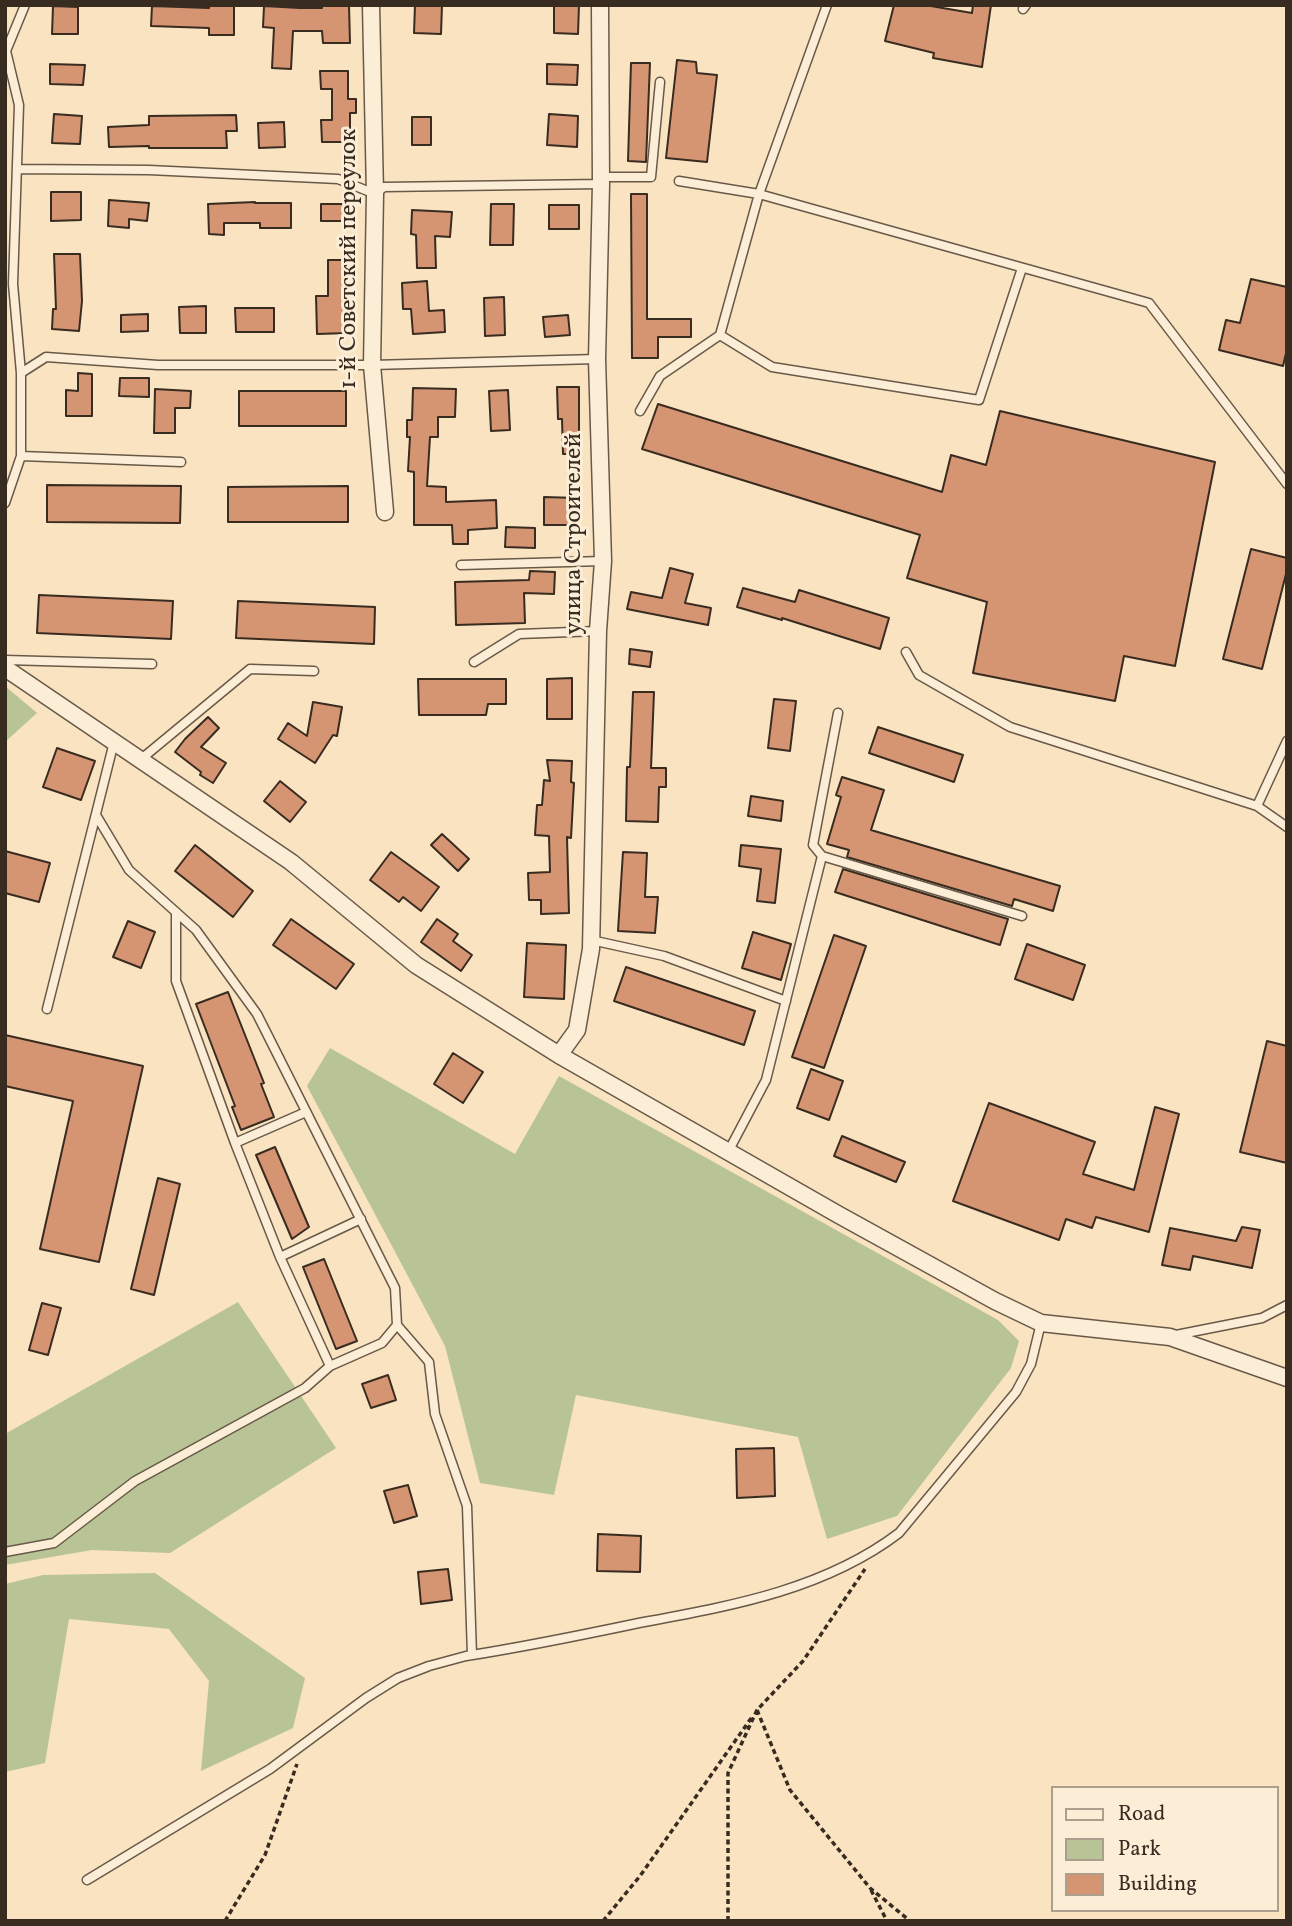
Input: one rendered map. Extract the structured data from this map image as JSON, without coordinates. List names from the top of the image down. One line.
{"streets":{"street":["1-й Советский переулок","улица Строителей"]},"legend":["Road","Park","Building"]}
